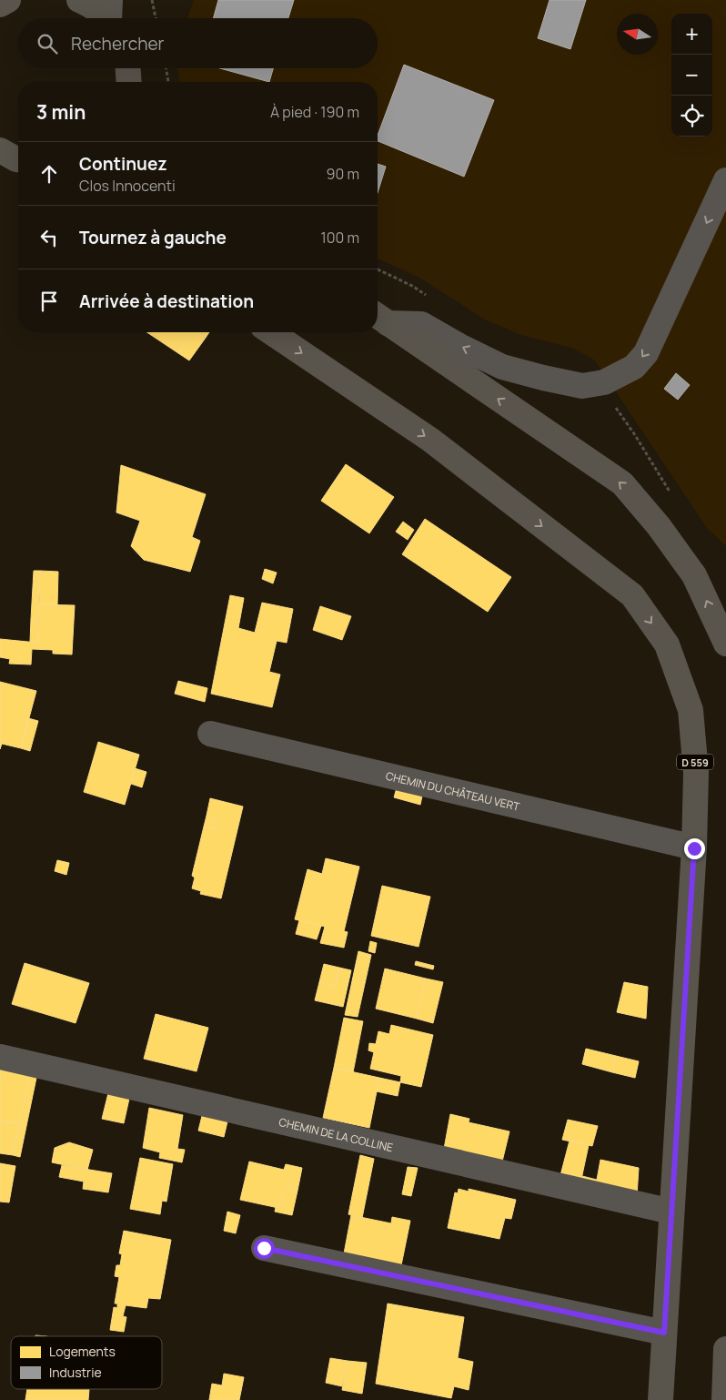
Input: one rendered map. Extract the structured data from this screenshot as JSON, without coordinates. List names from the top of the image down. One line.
{"streets":{"main road":["D 559"],"street":["CHEMIN DU CHÂTEAU VERT","CHEMIN DE LA COLLINE"]},"crossings":[["D 559","CHEMIN DU CHÂTEAU VERT"],["D 559","CHEMIN DE LA COLLINE"]],"legend":["Logements","Industrie"],"north":"left","page":{"map_buttons":["+","−"],"search":"Rechercher","heading":["3 min","À pied · 190 m"],"list":[["Continuez","Clos Innocenti","90 m"],["Tournez à gauche","100 m"],"Arrivée à destination"]}}
